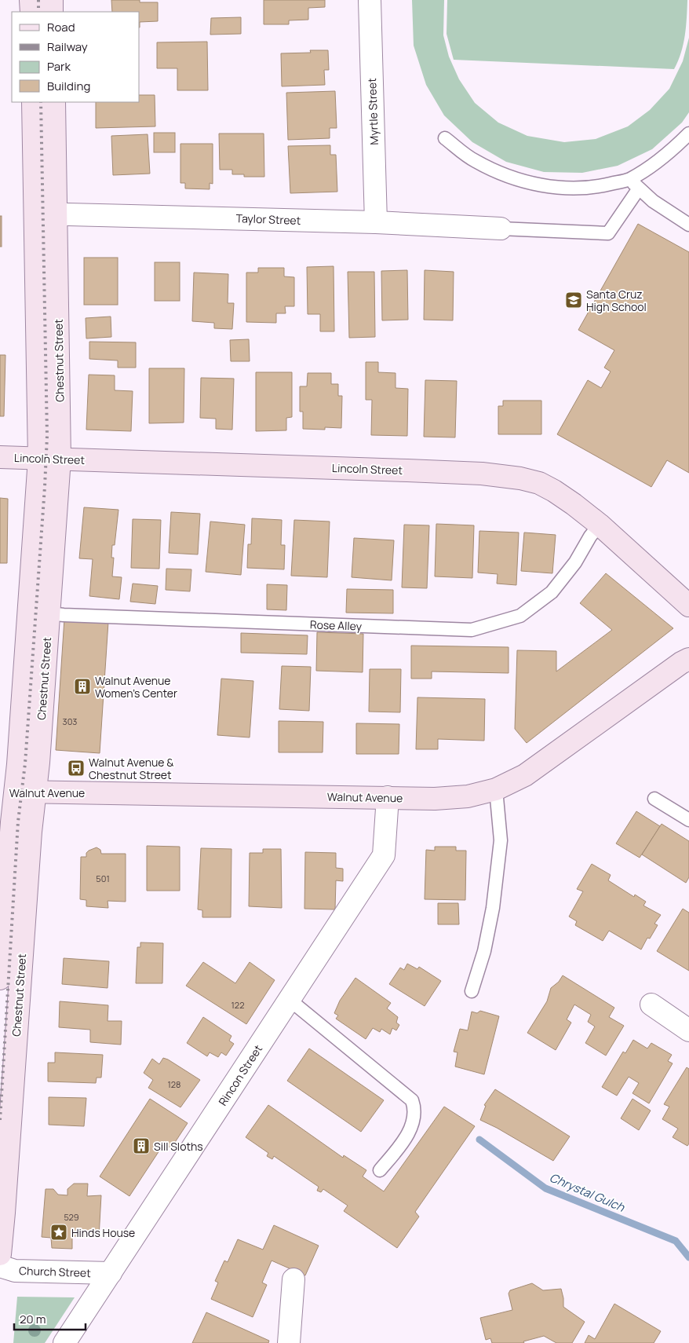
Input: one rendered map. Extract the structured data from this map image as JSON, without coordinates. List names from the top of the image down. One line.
{"streets":{"main road":["Chestnut Street","Lincoln Street","Walnut Avenue"],"street":["Myrtle Street","Taylor Street","Rincon Street","Church Street"],"lane":["Rose Alley"]},"crossings":[["Myrtle Street","Taylor Street"],["Taylor Street","Chestnut Street"],["Chestnut Street","Lincoln Street"],["Chestnut Street","Rose Alley"],["Chestnut Street","Walnut Avenue"],["Lincoln Street","Rose Alley"],["Walnut Avenue","Rincon Street"],["Rincon Street","Church Street"]],"water":["Chrystal Gulch"],"places":{"school or university":["Santa Cruz High School"],"building":["Walnut Avenue Women's Center","Sill Sloths"],"bus stop":["Walnut Avenue & Chestnut Street"],"place":["Hinds House"]},"house_numbers":["303","501","122","128","529"],"legend":["Road","Railway","Park","Building"],"scale_bar":"20 m"}
